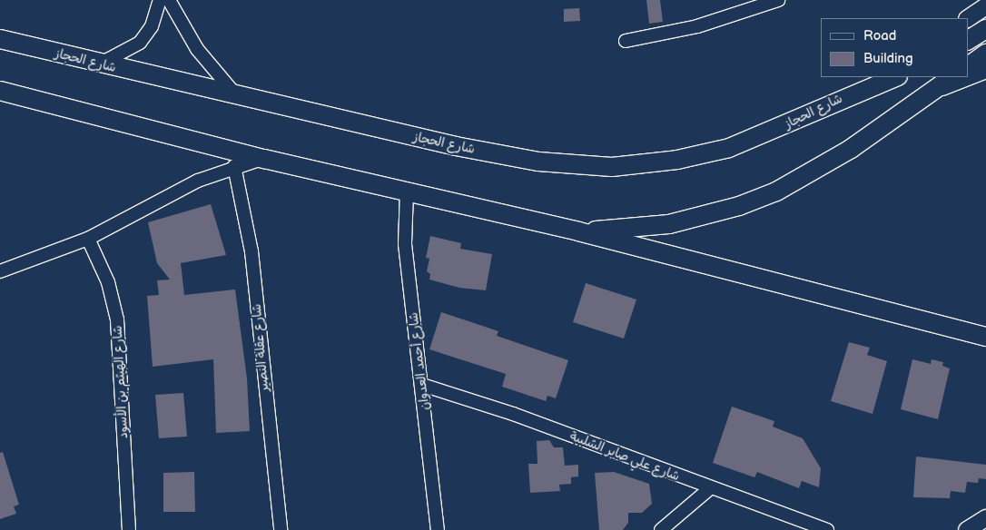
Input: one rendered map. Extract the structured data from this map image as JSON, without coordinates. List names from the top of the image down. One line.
{"streets":{"main road":["شارع الحجاز"],"street":["شارع عقلة النصير","شارع أحمد العدوان","شارع الهيثم بن الأسود","شارع علي صابر الشلبية"]},"crossings":[["شارع أحمد العدوان","شارع علي صابر الشلبية"]],"legend":["Road","Building"]}
